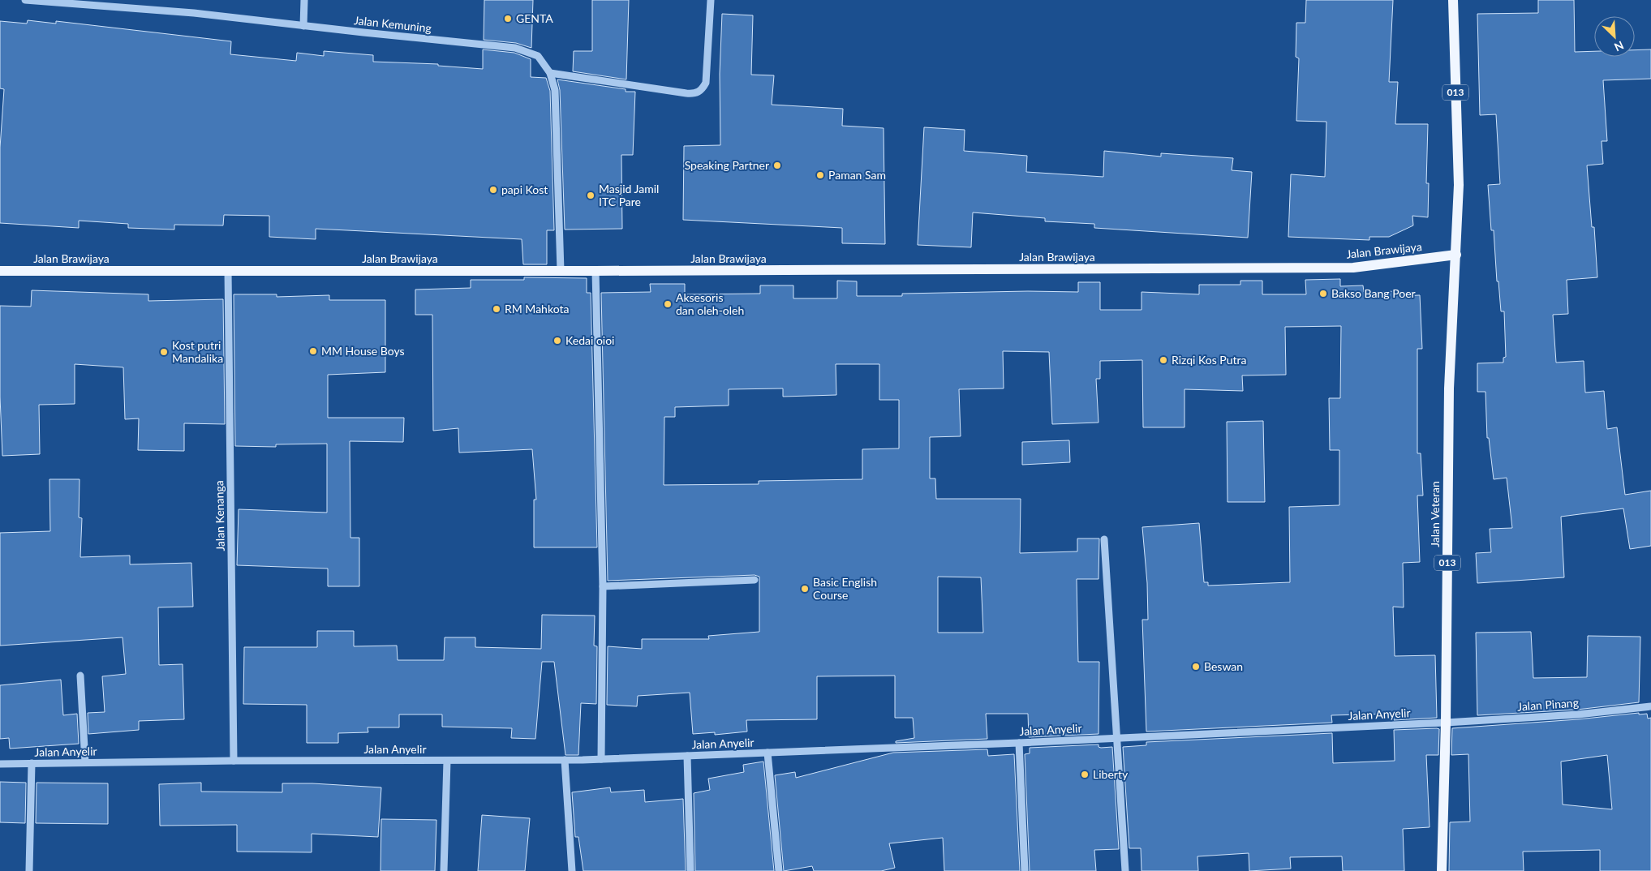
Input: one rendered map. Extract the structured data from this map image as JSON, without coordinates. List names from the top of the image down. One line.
{"streets":{"main road":["013","Jalan Brawijaya","Jalan Veteran"],"street":["Jalan Kemuning","Jalan Kenanga","Jalan Pinang","Jalan Anyelir"]},"crossings":[["Jalan Kemuning","Jalan Brawijaya"],["013","Jalan Brawijaya"],["013","Jalan Veteran"],["Jalan Brawijaya","Jalan Veteran"],["Jalan Brawijaya","Jalan Kenanga"],["Jalan Veteran","Jalan Pinang"],["Jalan Veteran","Jalan Anyelir"],["Jalan Kenanga","Jalan Anyelir"],["Jalan Pinang","Jalan Anyelir"]],"places":["GENTA","Speaking Partner","Paman Sam","papi Kost","Masjid Jamil ITC Pare","Bakso Bang Poer","Aksesoris dan oleh-oleh","RM Mahkota","Kedai oioi","MM House Boys","Kost putri Mandalika","Rizqi Kos Putra","Basic English Course","Beswan","Liberty"],"north":"bottom right"}
